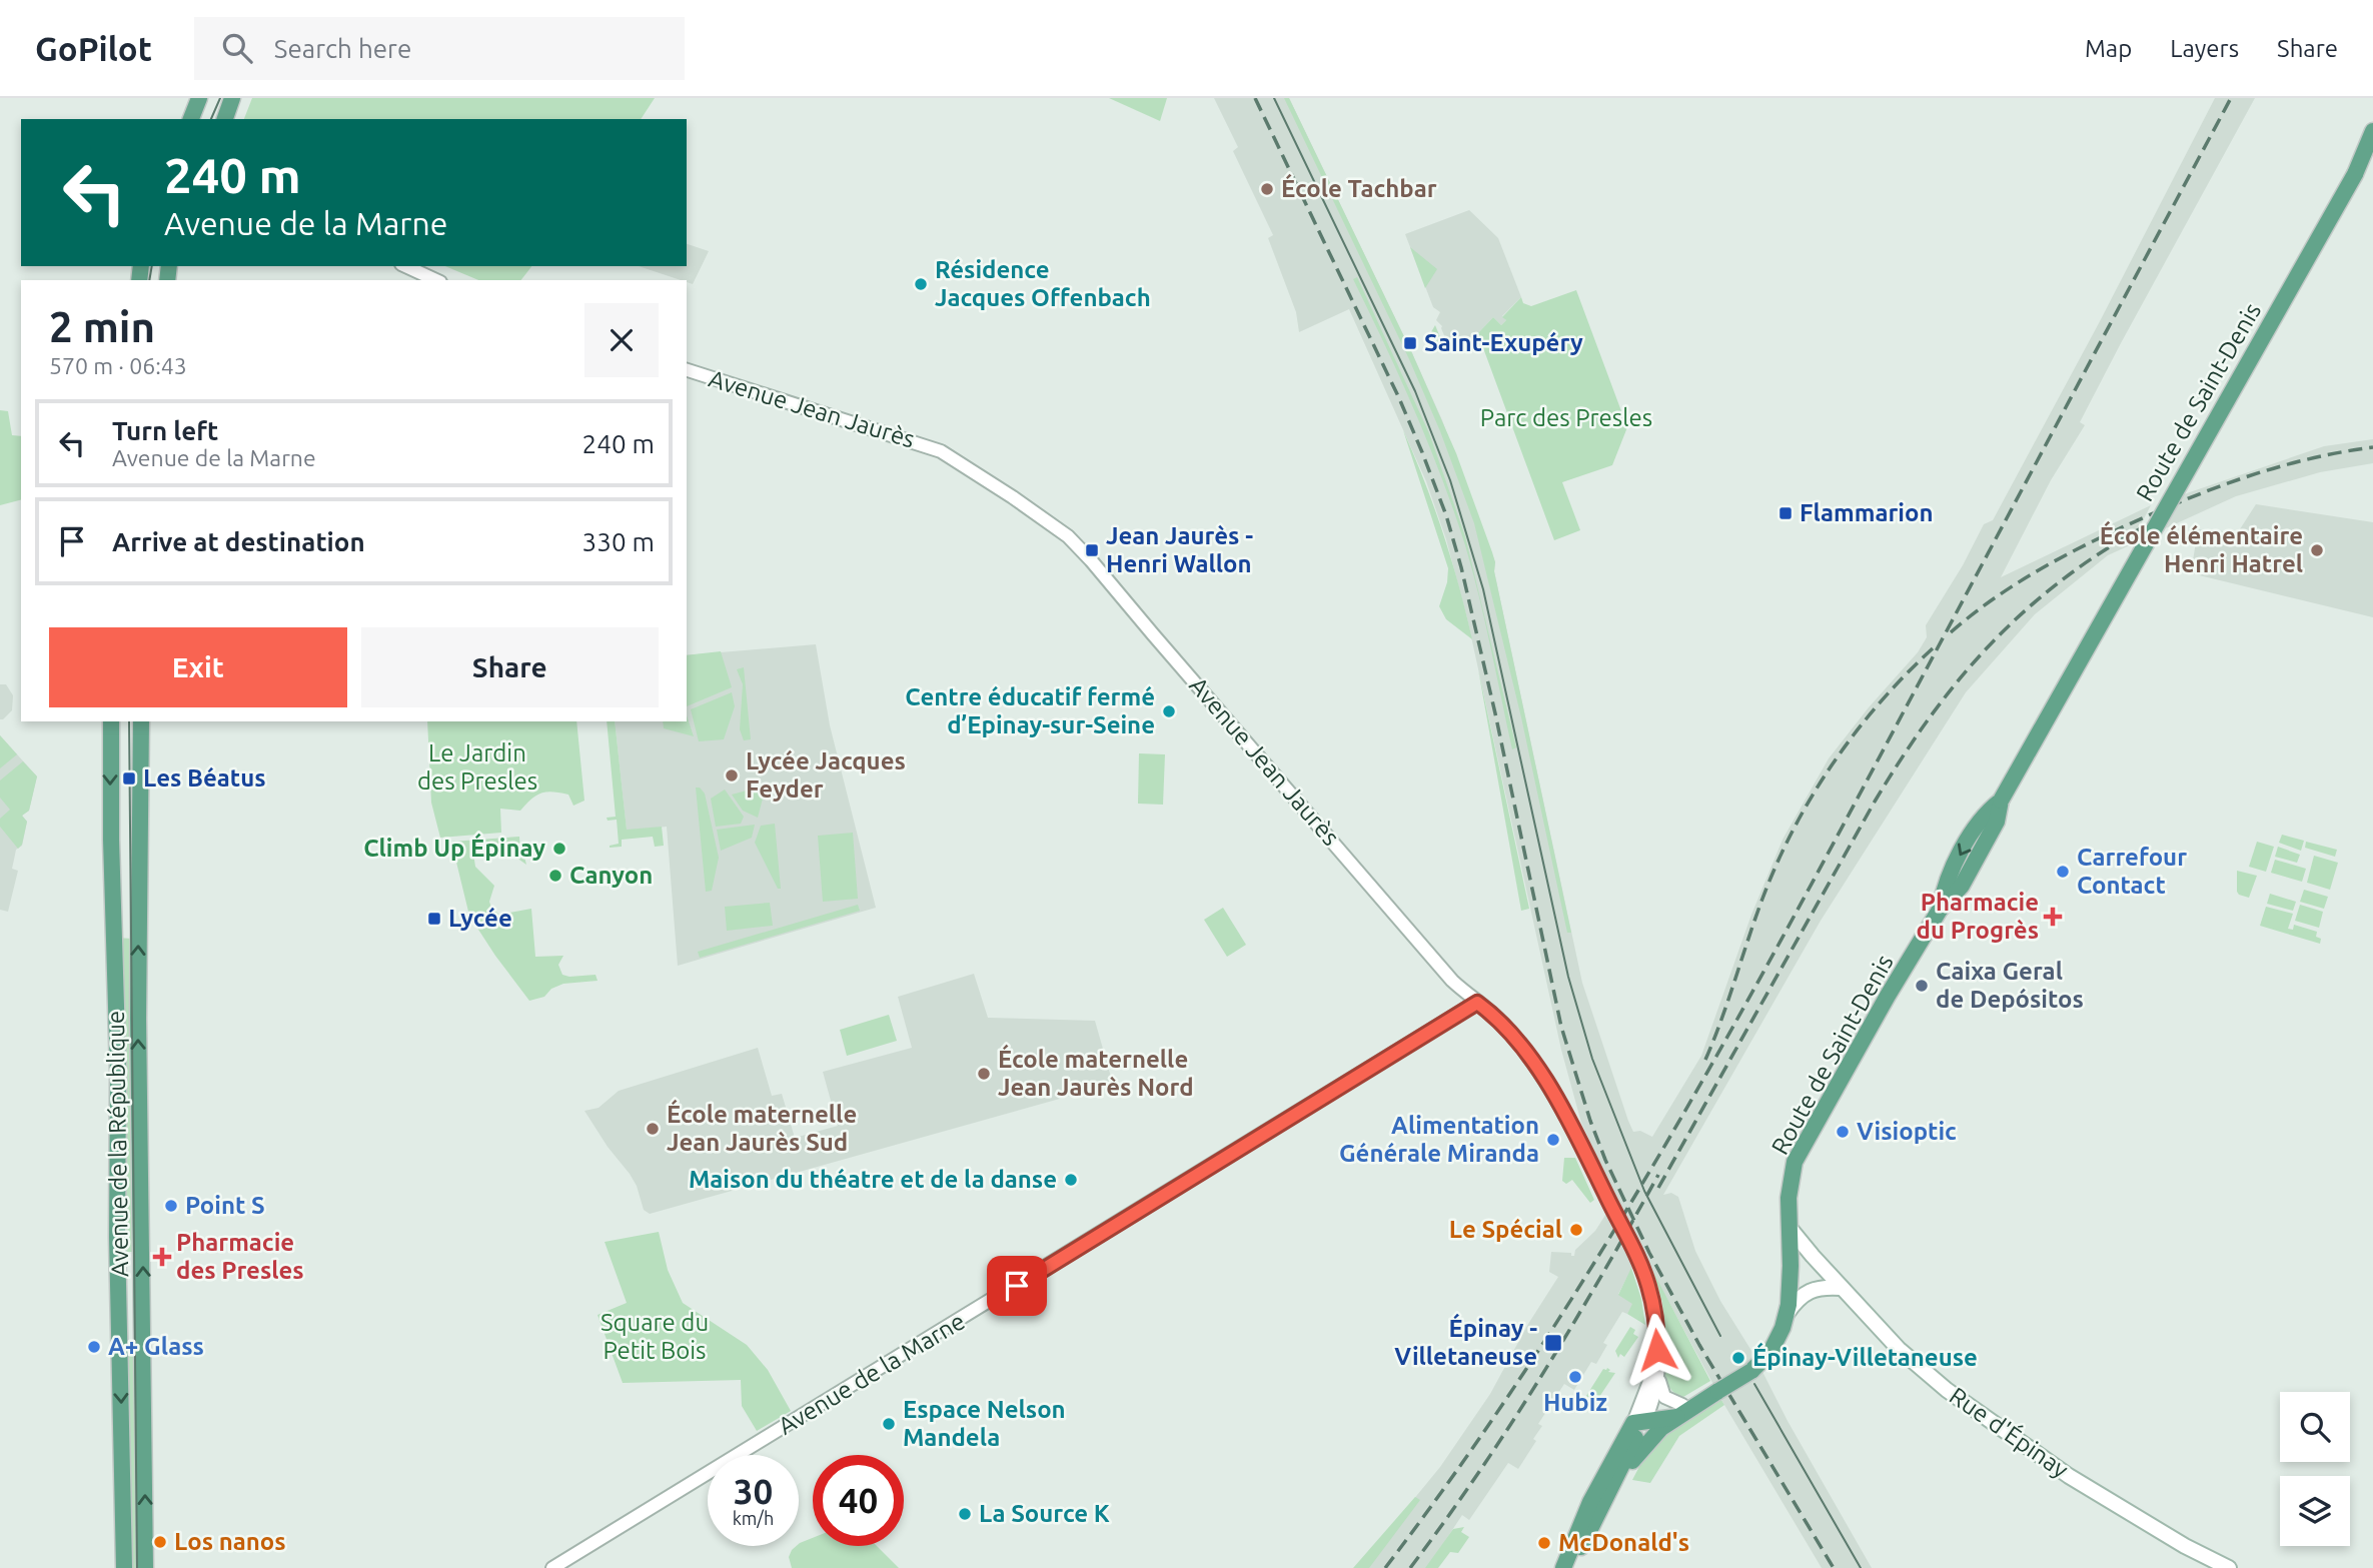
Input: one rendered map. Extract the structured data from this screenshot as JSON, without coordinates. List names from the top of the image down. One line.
{"streets":{"main road":["Route de Saint-Denis","Avenue de la République","Rue d'Épinay"],"street":["Avenue Jean Jaurès","Avenue de la Marne"]},"crossings":[["Route de Saint-Denis","Avenue Jean Jaurès"],["Route de Saint-Denis","Rue d'Épinay"],["Avenue Jean Jaurès","Avenue de la Marne"]],"parks":["Parc des Presles","Le Jardin des Presles","Square du Petit Bois"],"places":{"other":["École Tachbar","Résidence Jacques Offenbach","École élémentaire Henri Hatrel","Centre éducatif fermé d’Epinay-sur-Seine","Lycée Jacques Feyder","Climb Up Épinay","Carrefour Contact","Canyon","Caixa Geral de Depósitos","École maternelle Jean Jaurès Nord","École maternelle Jean Jaurès Sud","Visioptic","Alimentation Générale Miranda","Maison du théatre et de la danse","Point S","Le Spécial","A+ Glass","Épinay-Villetaneuse","Hubiz","Espace Nelson Mandela","La Source K","Los nanos","McDonald's"],"transit":["Saint-Exupéry","Flammarion","Jean Jaurès - Henri Wallon","Les Béatus","Lycée","Épinay - Villetaneuse"],"health":["Pharmacie du Progrès","Pharmacie des Presles"]},"page":{"header":"GoPilot","search":"Search here","nav":["Map","Layers","Share"],"turn":["240 m","Avenue de la Marne"],"heading":["2 min","570 m · 06:43"],"list":[{"name":"Turn left","note":"Avenue de la Marne","value":"240 m"},{"name":"Arrive at destination","value":"330 m"}],"buttons":["Exit","Share"],"speed":"30 km/h","limit":"40"}}
